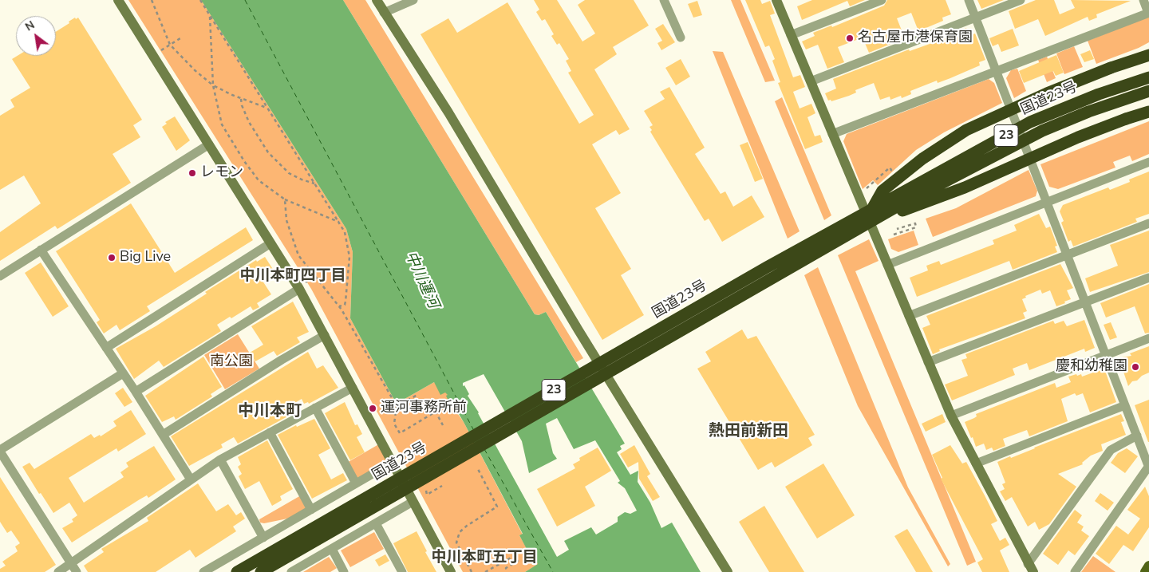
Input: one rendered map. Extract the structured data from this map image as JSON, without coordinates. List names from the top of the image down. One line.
{"streets":{"highway":["国道23号","23"]},"crossings":[["国道23号","23"]],"districts":["中川本町四丁目","中川本町","熱田前新田","中川本町五丁目"],"water":["中川運河"],"parks":["南公園"],"places":["名古屋市港保育園","レモン","Big Live","慶和幼稚園","運河事務所前"],"north":"top left"}
